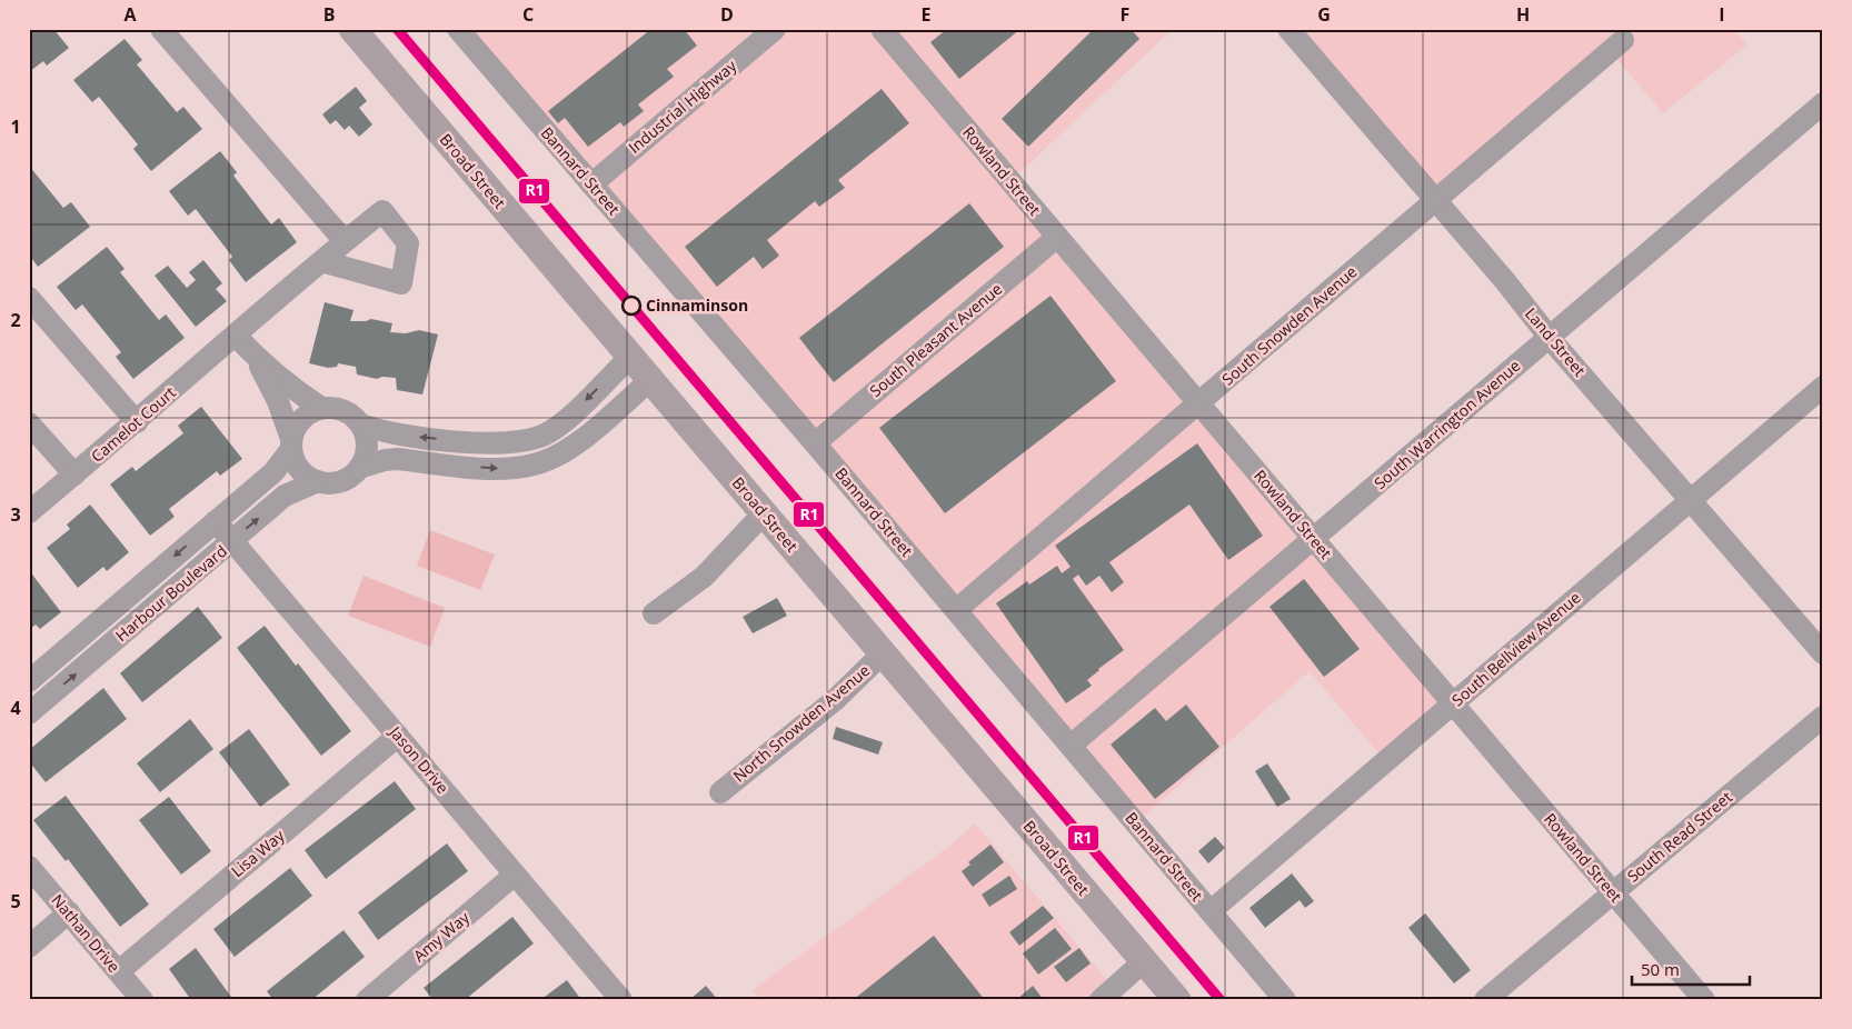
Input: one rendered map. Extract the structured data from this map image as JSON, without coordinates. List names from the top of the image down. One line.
{"streets":{"main road":["Broad Street"],"street":["Industrial Highway","Bannard Street","Rowland Street","South Snowden Avenue","South Pleasant Avenue","Land Street","Camelot Court","South Warrington Avenue","Harbour Boulevard","South Bellview Avenue","North Snowden Avenue","Jason Drive","South Read Street","Lisa Way","Nathan Drive","Amy Way"]},"crossings":[["Industrial Highway","Bannard Street"],["Broad Street","Harbour Boulevard"],["Broad Street","North Snowden Avenue"],["Bannard Street","South Snowden Avenue"],["Bannard Street","South Pleasant Avenue"],["Bannard Street","South Warrington Avenue"],["Bannard Street","South Bellview Avenue"],["Rowland Street","South Snowden Avenue"],["Rowland Street","South Pleasant Avenue"],["Rowland Street","South Warrington Avenue"],["Rowland Street","South Bellview Avenue"],["Rowland Street","South Read Street"],["South Snowden Avenue","Land Street"],["Land Street","South Warrington Avenue"],["Land Street","South Bellview Avenue"],["Harbour Boulevard","Jason Drive"],["Jason Drive","Lisa Way"],["Jason Drive","Amy Way"],["Lisa Way","Nathan Drive"]],"places":["Cinnaminson"],"lines":["transit line R1"],"scale_bar":"50 m","grid":{"columns":["A","B","C","D","E","F","G","H","I"],"rows":["1","2","3","4","5"]}}
